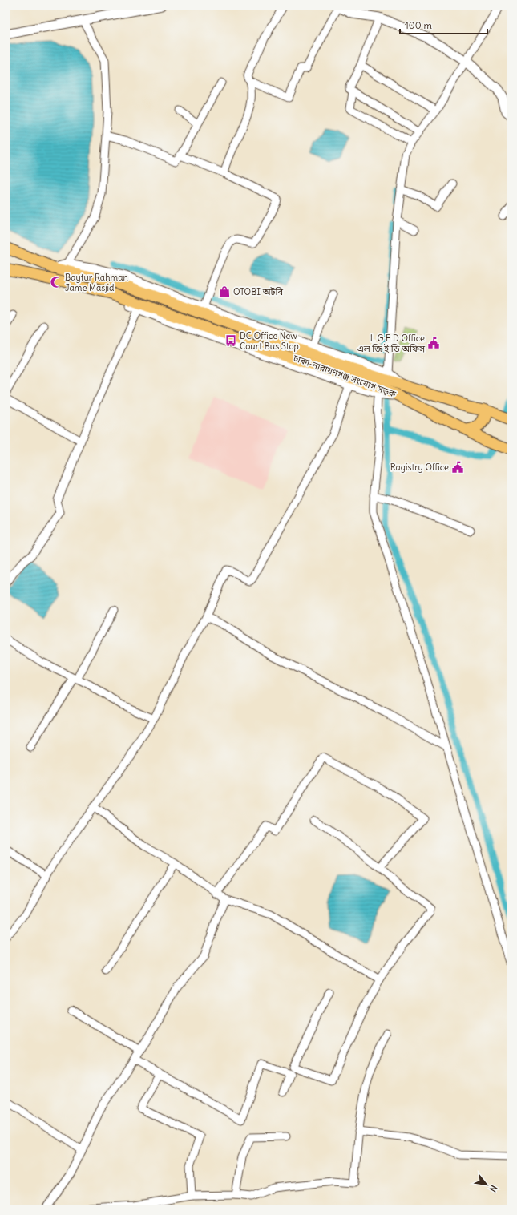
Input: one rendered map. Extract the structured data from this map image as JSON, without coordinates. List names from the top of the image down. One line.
{"streets":{"main road":["ঢাকা-নারায়ণগঞ্জ সংযোগ সড়ক"]},"places":{"mosque":["Baytur Rahman Jame Masjid"],"shop":["OTOBI অটবি"],"bus stop":["DC Office New Court Bus Stop"],"public building":["L G E D Office এল জি ই ডি অফিস","Ragistry Office"]},"scale_bar":"100 m","north":"bottom right"}
